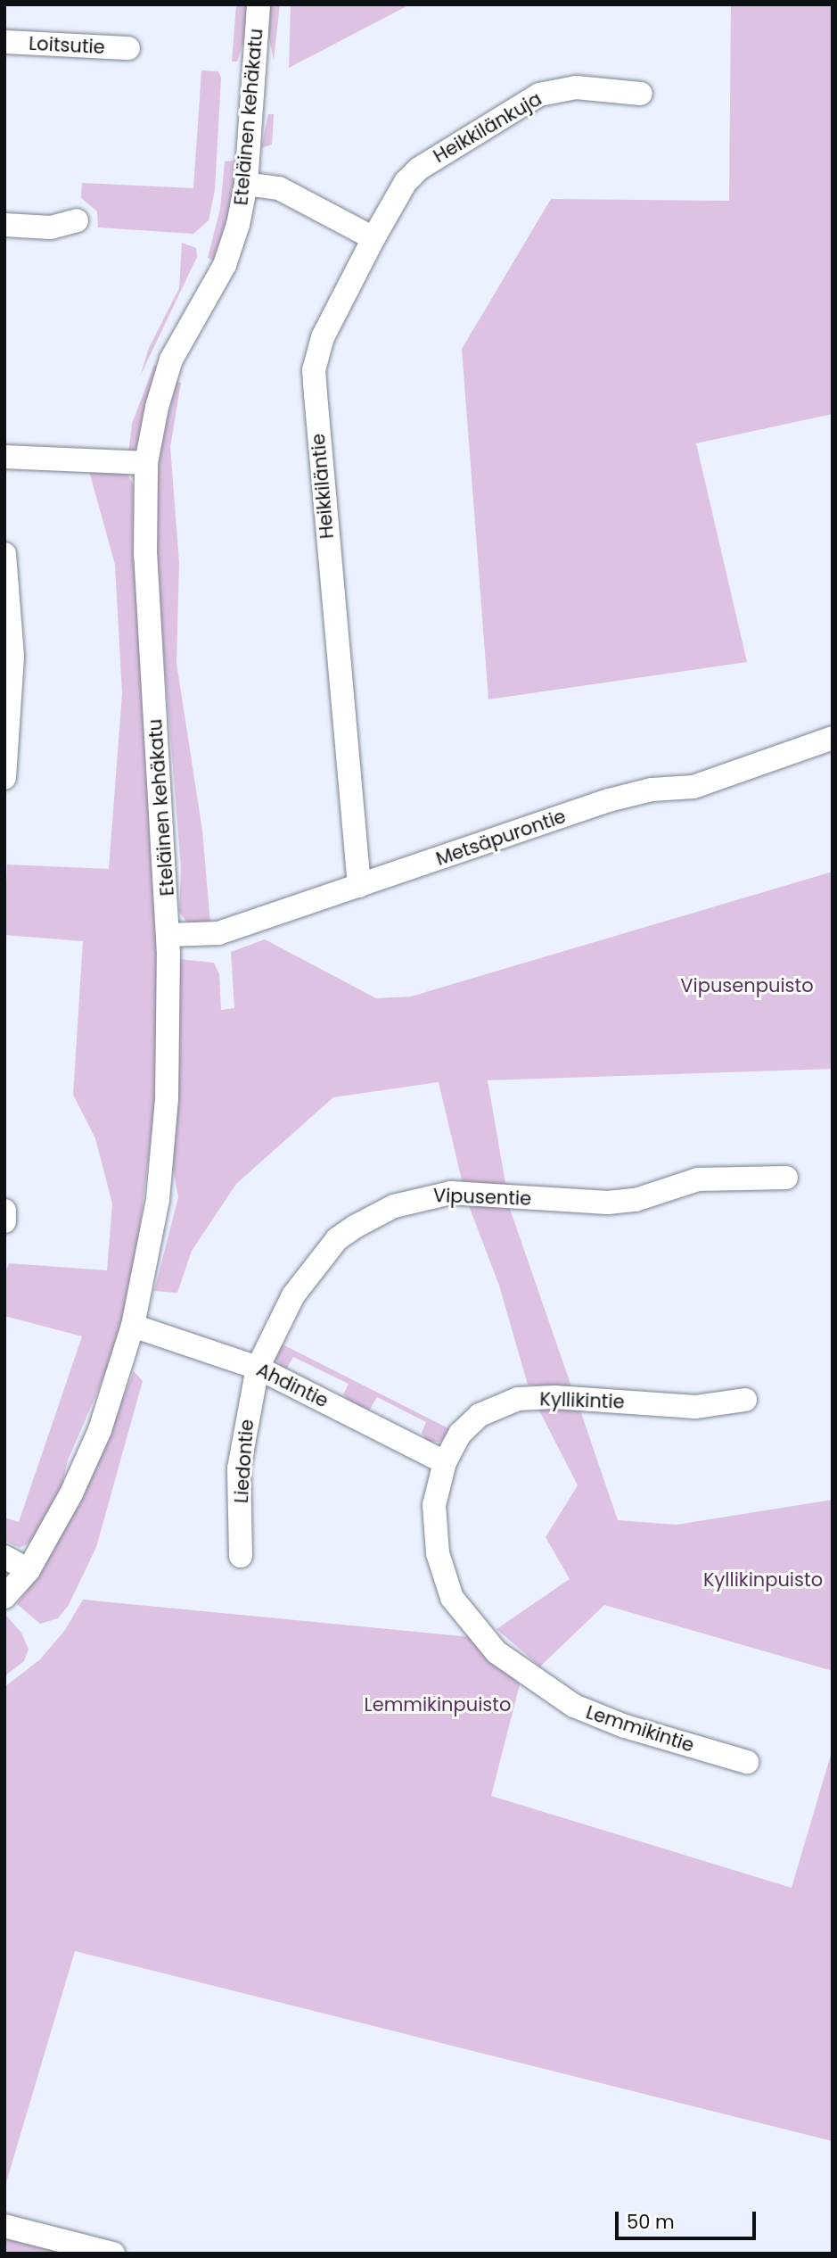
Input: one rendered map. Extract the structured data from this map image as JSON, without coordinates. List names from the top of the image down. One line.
{"streets":{"street":["Loitsutie","Eteläinen kehäkatu","Heikkilänkuja","Heikkiläntie","Metsäpurontie","Vipusentie","Ahdintie","Kyllikintie","Liedontie","Lemmikintie"]},"crossings":[["Eteläinen kehäkatu","Metsäpurontie"],["Eteläinen kehäkatu","Ahdintie"],["Heikkilänkuja","Heikkiläntie"],["Heikkiläntie","Metsäpurontie"],["Vipusentie","Ahdintie"],["Vipusentie","Liedontie"],["Ahdintie","Kyllikintie"],["Ahdintie","Liedontie"],["Ahdintie","Lemmikintie"],["Kyllikintie","Lemmikintie"]],"parks":["Vipusenpuisto","Kyllikinpuisto","Lemmikinpuisto"],"scale_bar":"50 m"}
